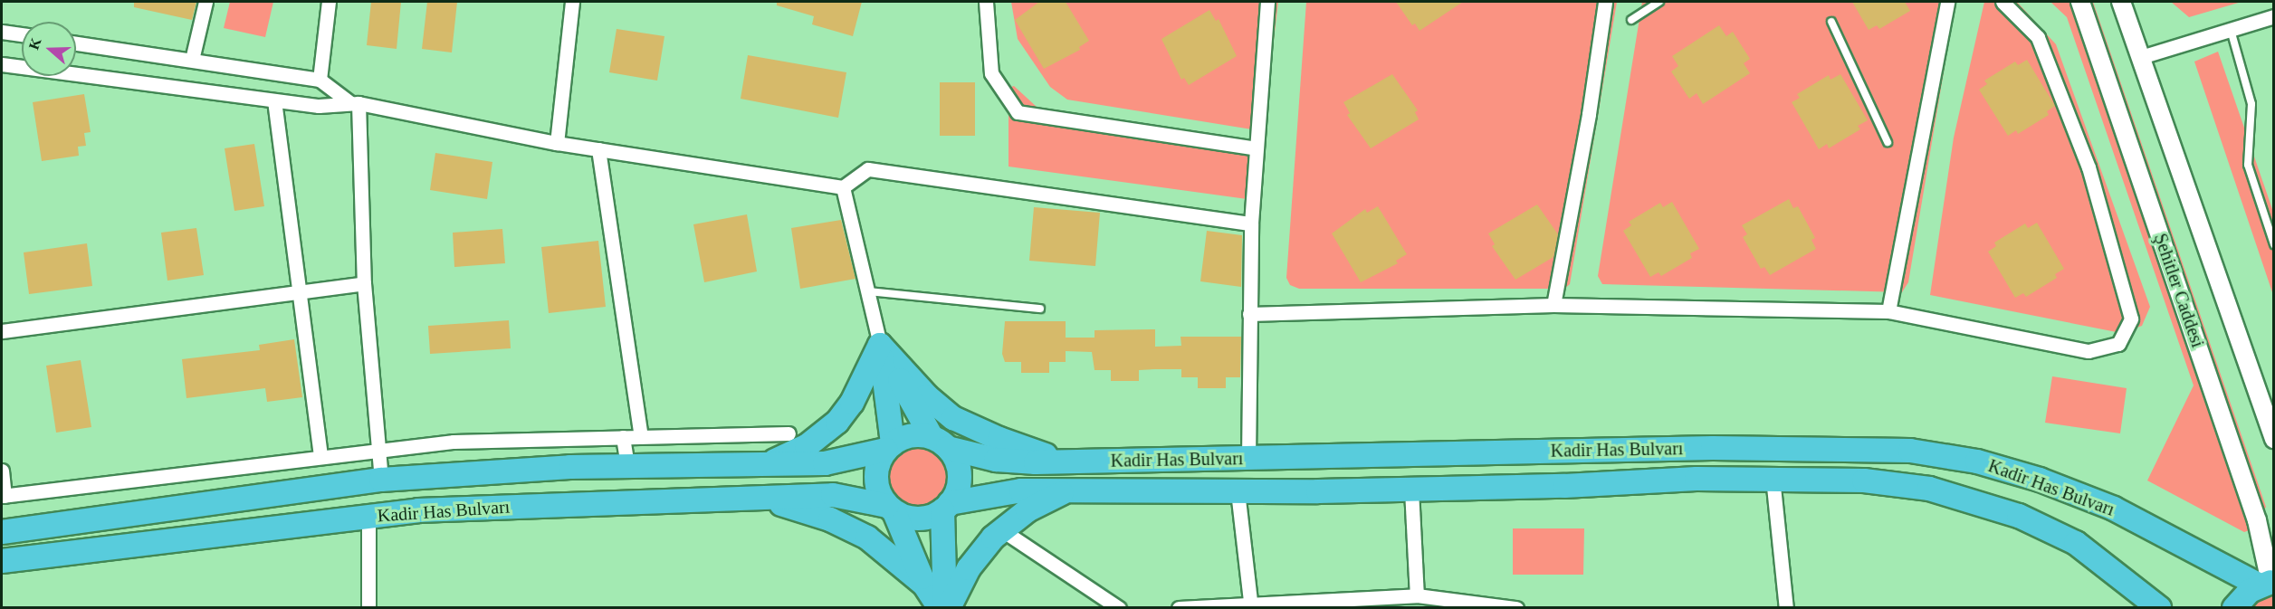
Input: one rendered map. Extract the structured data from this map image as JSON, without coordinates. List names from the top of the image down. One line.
{"streets":{"highway":["Kadir Has Bulvarı"],"street":["Şehitler Caddesi"]},"crossings":[["Şehitler Caddesi","Kadir Has Bulvarı"]],"north":"left"}
